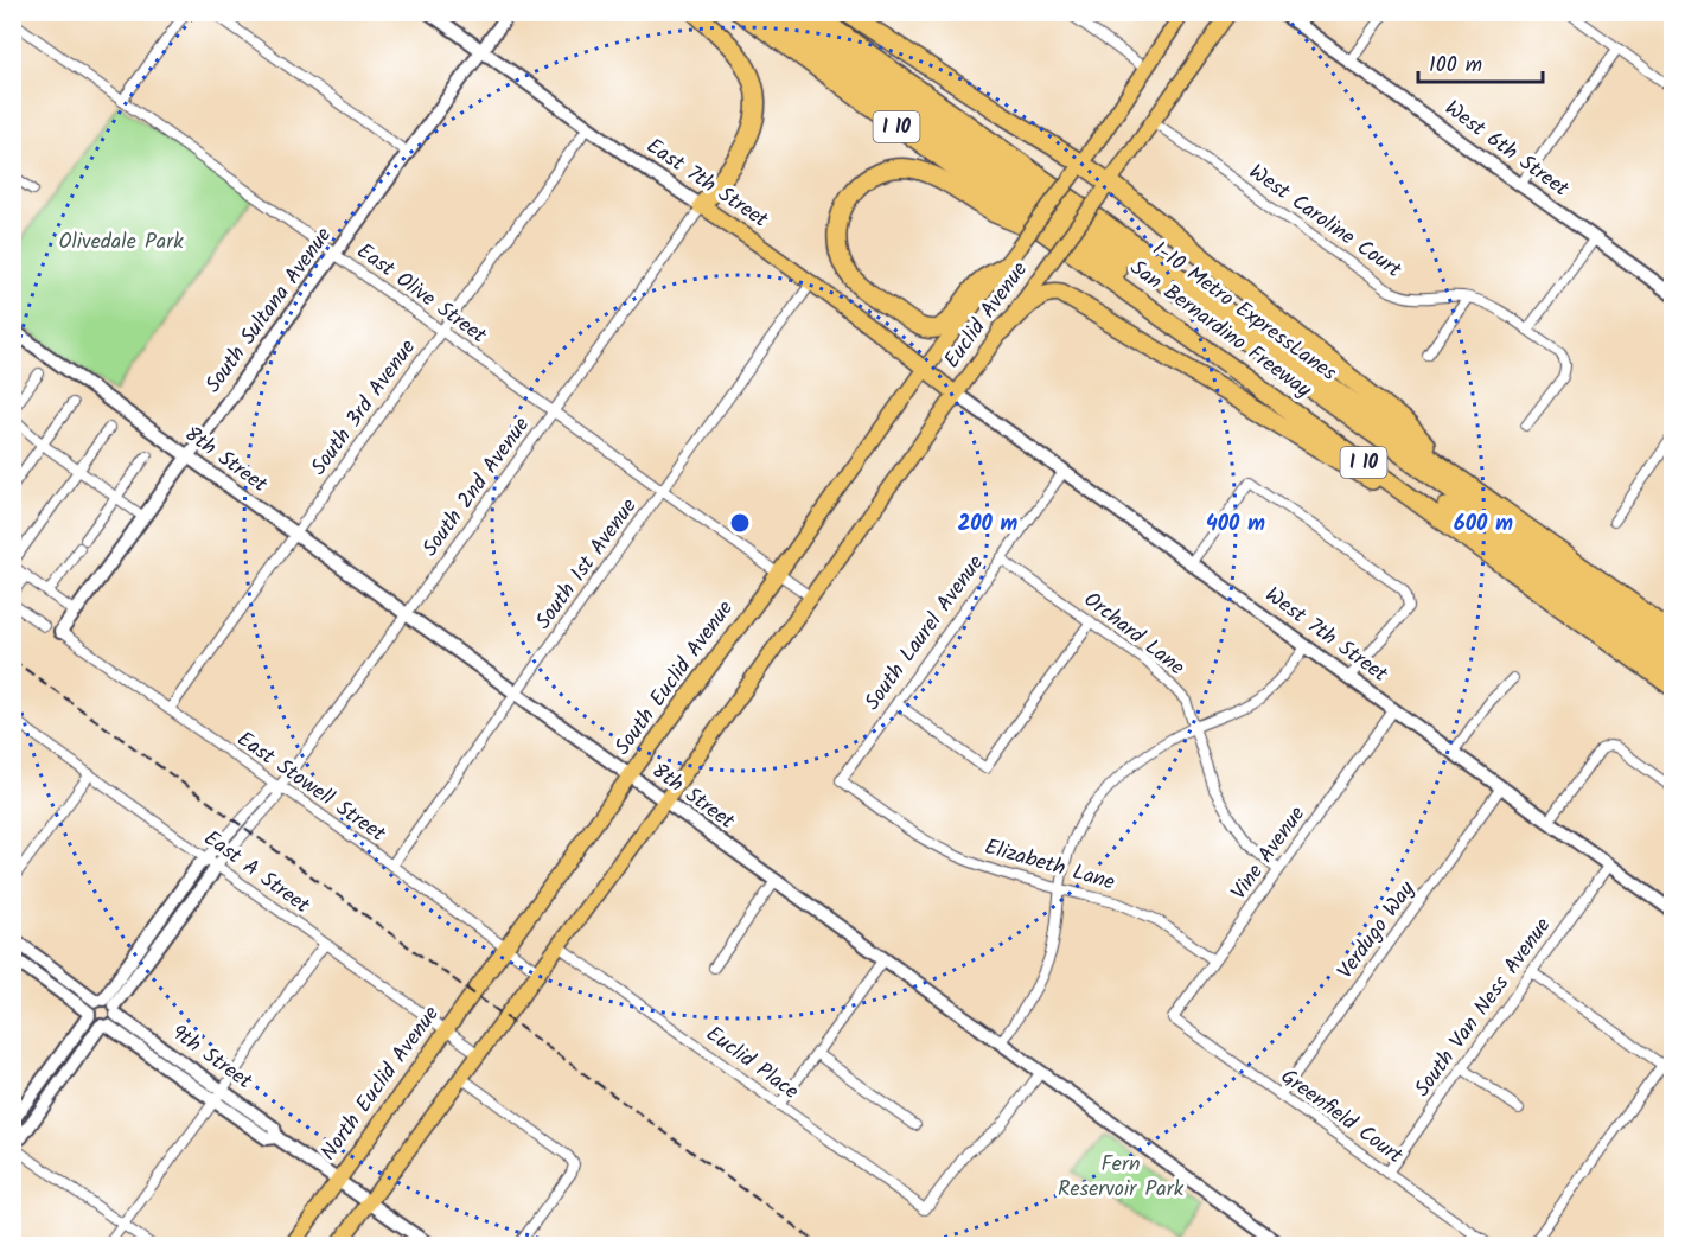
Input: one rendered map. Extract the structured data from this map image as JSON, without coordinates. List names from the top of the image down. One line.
{"streets":{"highway":["I 10","I-10 Metro ExpressLanes","San Bernardino Freeway"],"main road":["East 7th Street","Euclid Avenue","South Euclid Avenue","North Euclid Avenue"],"street":["West 6th Street","West Caroline Court","East Olive Street","South Sultana Avenue","South 3rd Avenue","8th Street","South 2nd Avenue","South 1st Avenue","South Laurel Avenue","Orchard Lane","West 7th Street","East Stowell Street","Vine Avenue","Elizabeth Lane","East A Street","Verdugo Way","South Van Ness Avenue","9th Street","Euclid Place","Greenfield Court"]},"crossings":[["East 7th Street","South Sultana Avenue"],["East 7th Street","Euclid Avenue"],["East 7th Street","South 3rd Avenue"],["East 7th Street","South 2nd Avenue"],["East 7th Street","South 1st Avenue"],["East 7th Street","West 7th Street"],["East Olive Street","South Sultana Avenue"],["East Olive Street","Euclid Avenue"],["East Olive Street","South 3rd Avenue"],["East Olive Street","South 2nd Avenue"],["East Olive Street","South 1st Avenue"],["East Olive Street","South Euclid Avenue"],["South Sultana Avenue","8th Street"],["South Sultana Avenue","East Stowell Street"],["Euclid Avenue","West 7th Street"],["Euclid Avenue","South Euclid Avenue"],["South 3rd Avenue","8th Street"],["South 3rd Avenue","East Stowell Street"],["8th Street","South 2nd Avenue"],["8th Street","South 1st Avenue"],["8th Street","South Euclid Avenue"],["8th Street","Euclid Place"],["South 2nd Avenue","East Stowell Street"],["South 2nd Avenue","East A Street"],["South 1st Avenue","East Stowell Street"],["South Laurel Avenue","Orchard Lane"],["South Laurel Avenue","West 7th Street"],["South Laurel Avenue","Elizabeth Lane"],["Orchard Lane","Vine Avenue"],["West 7th Street","Vine Avenue"],["West 7th Street","Verdugo Way"],["West 7th Street","South Van Ness Avenue"],["South Euclid Avenue","East Stowell Street"],["South Euclid Avenue","North Euclid Avenue"],["East Stowell Street","North Euclid Avenue"],["Vine Avenue","Elizabeth Lane"],["Vine Avenue","Greenfield Court"],["East A Street","North Euclid Avenue"],["Verdugo Way","Greenfield Court"],["South Van Ness Avenue","Greenfield Court"],["9th Street","North Euclid Avenue"]],"parks":["Olivedale Park","Fern Reservoir Park"],"scale_bar":"100 m","rings":["200 m","400 m","600 m"]}
